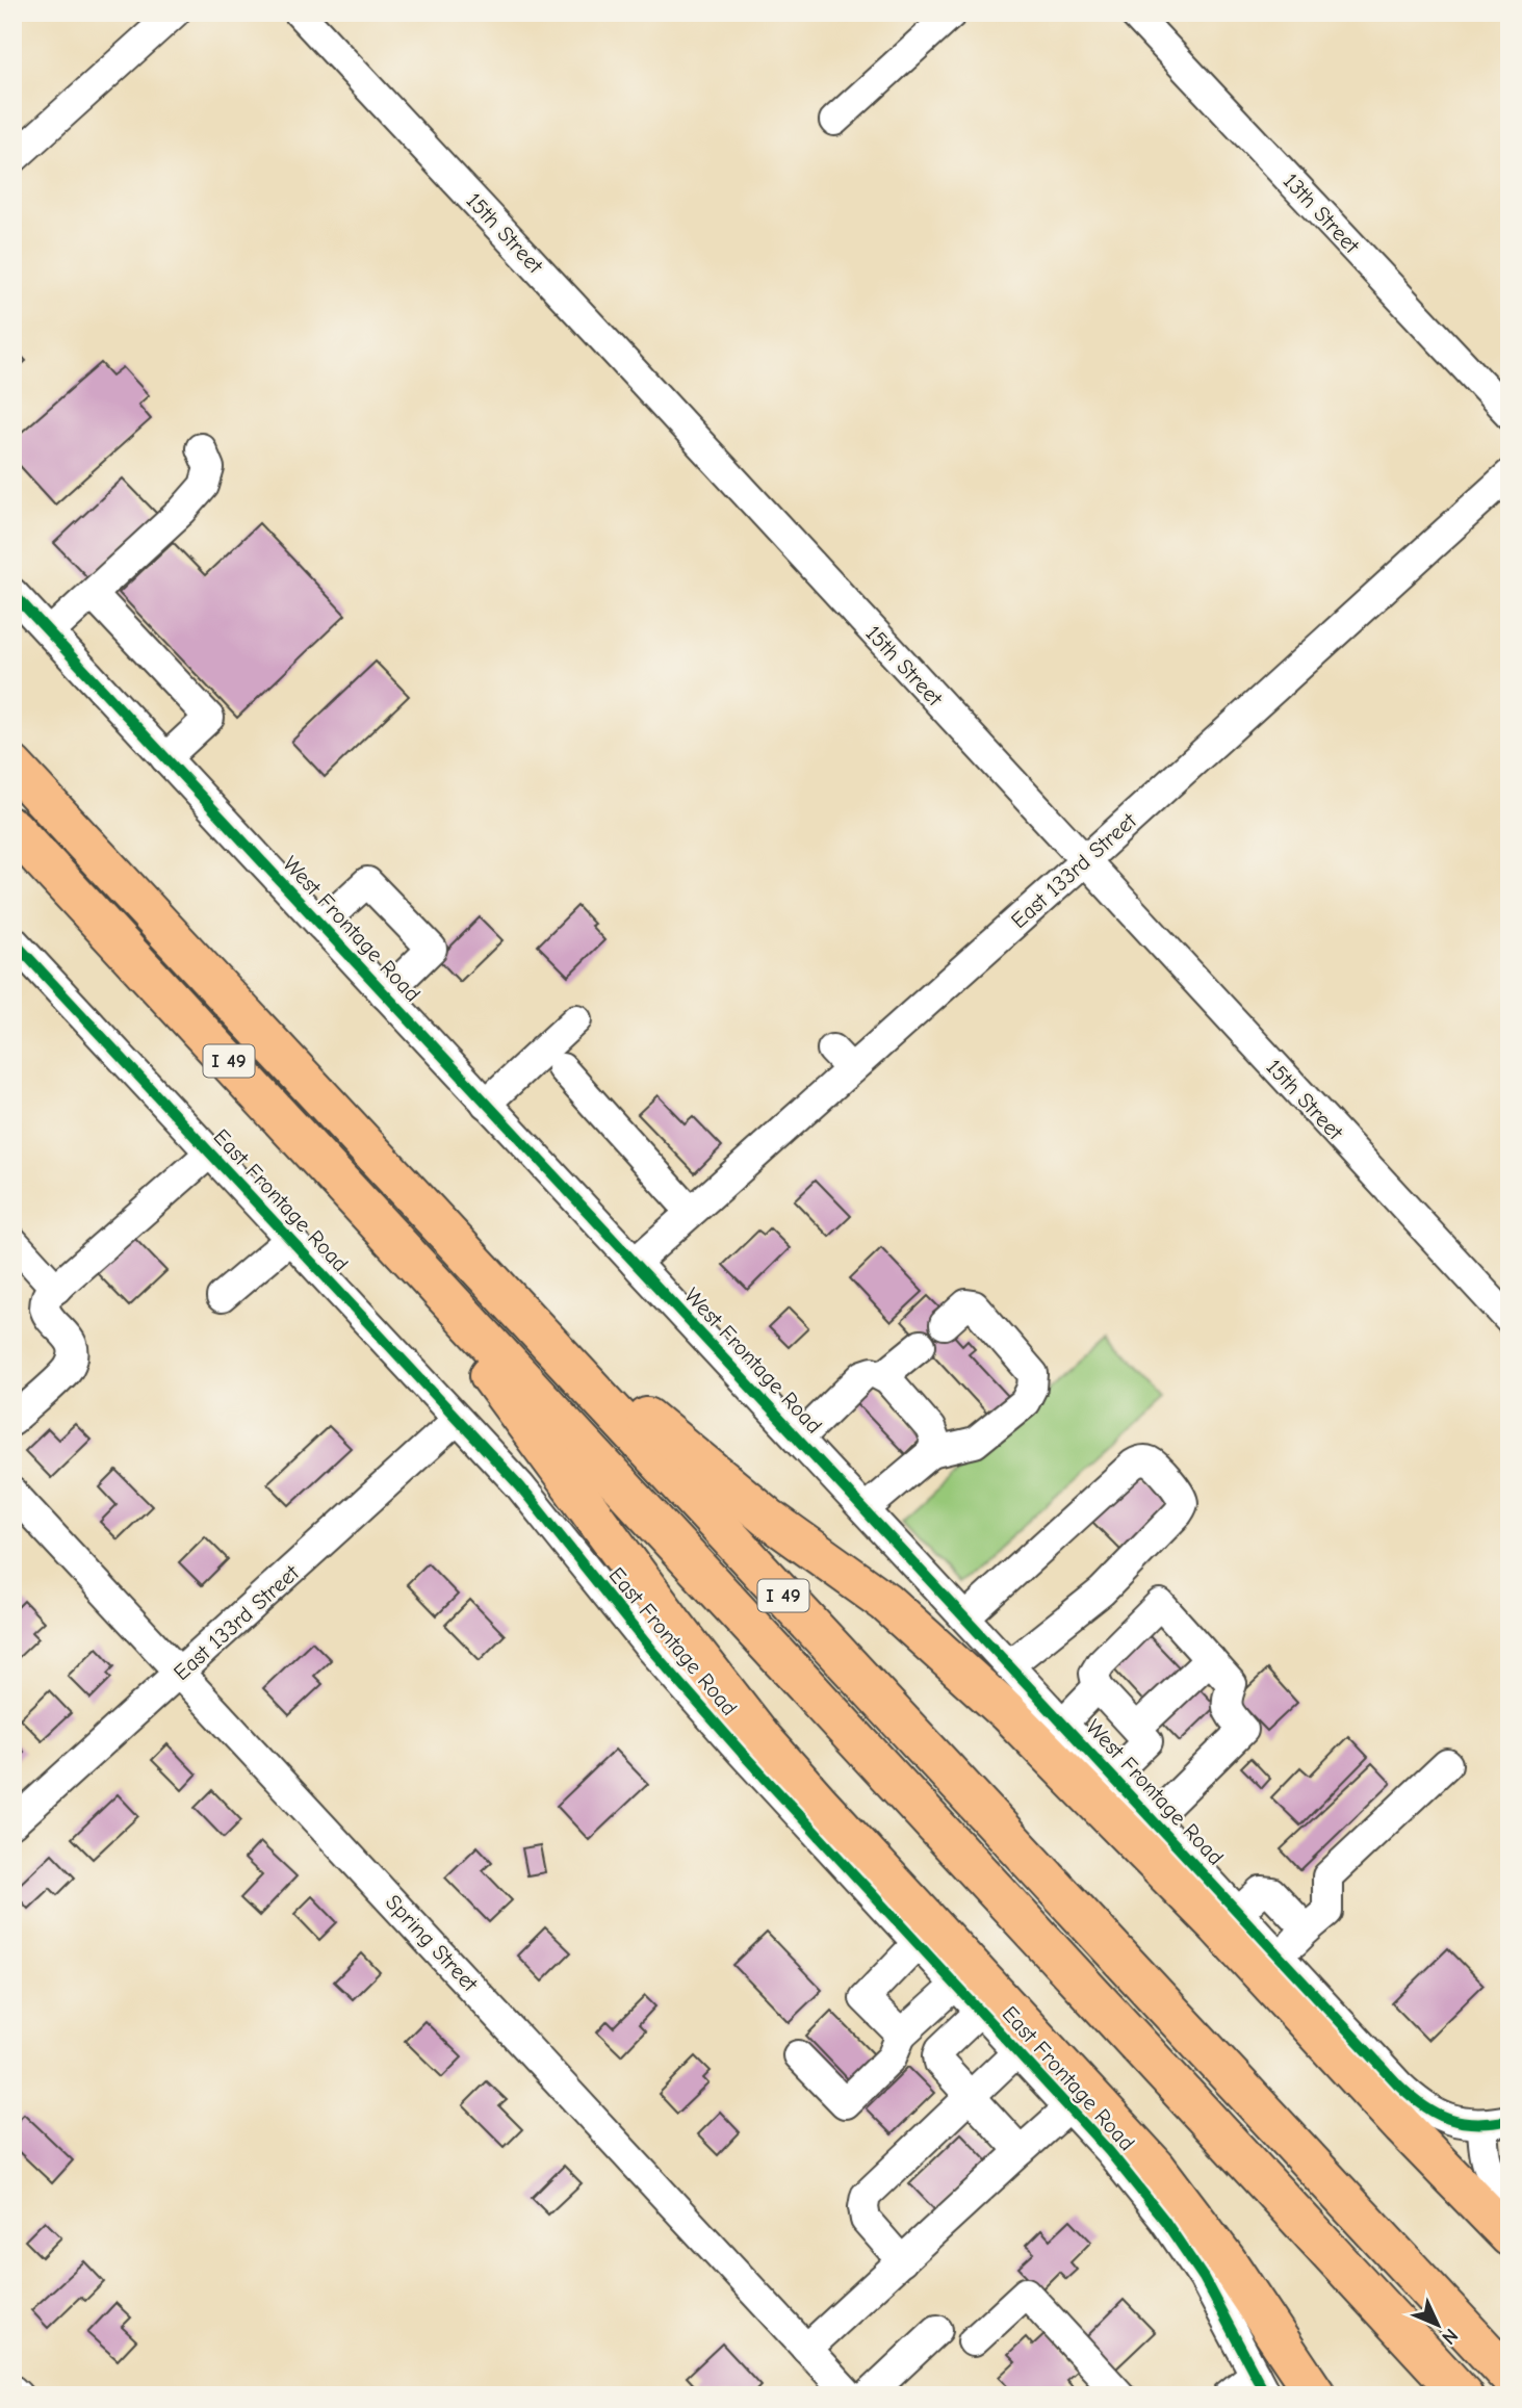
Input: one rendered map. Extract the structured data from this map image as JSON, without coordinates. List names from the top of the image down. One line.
{"streets":{"highway":["I 49"],"street":["13th Street","15th Street","East 133rd Street","West Frontage Road","East Frontage Road","Spring Street"]},"crossings":[["15th Street","East 133rd Street"],["East 133rd Street","West Frontage Road"],["East 133rd Street","East Frontage Road"],["East 133rd Street","Spring Street"]],"north":"bottom right"}
